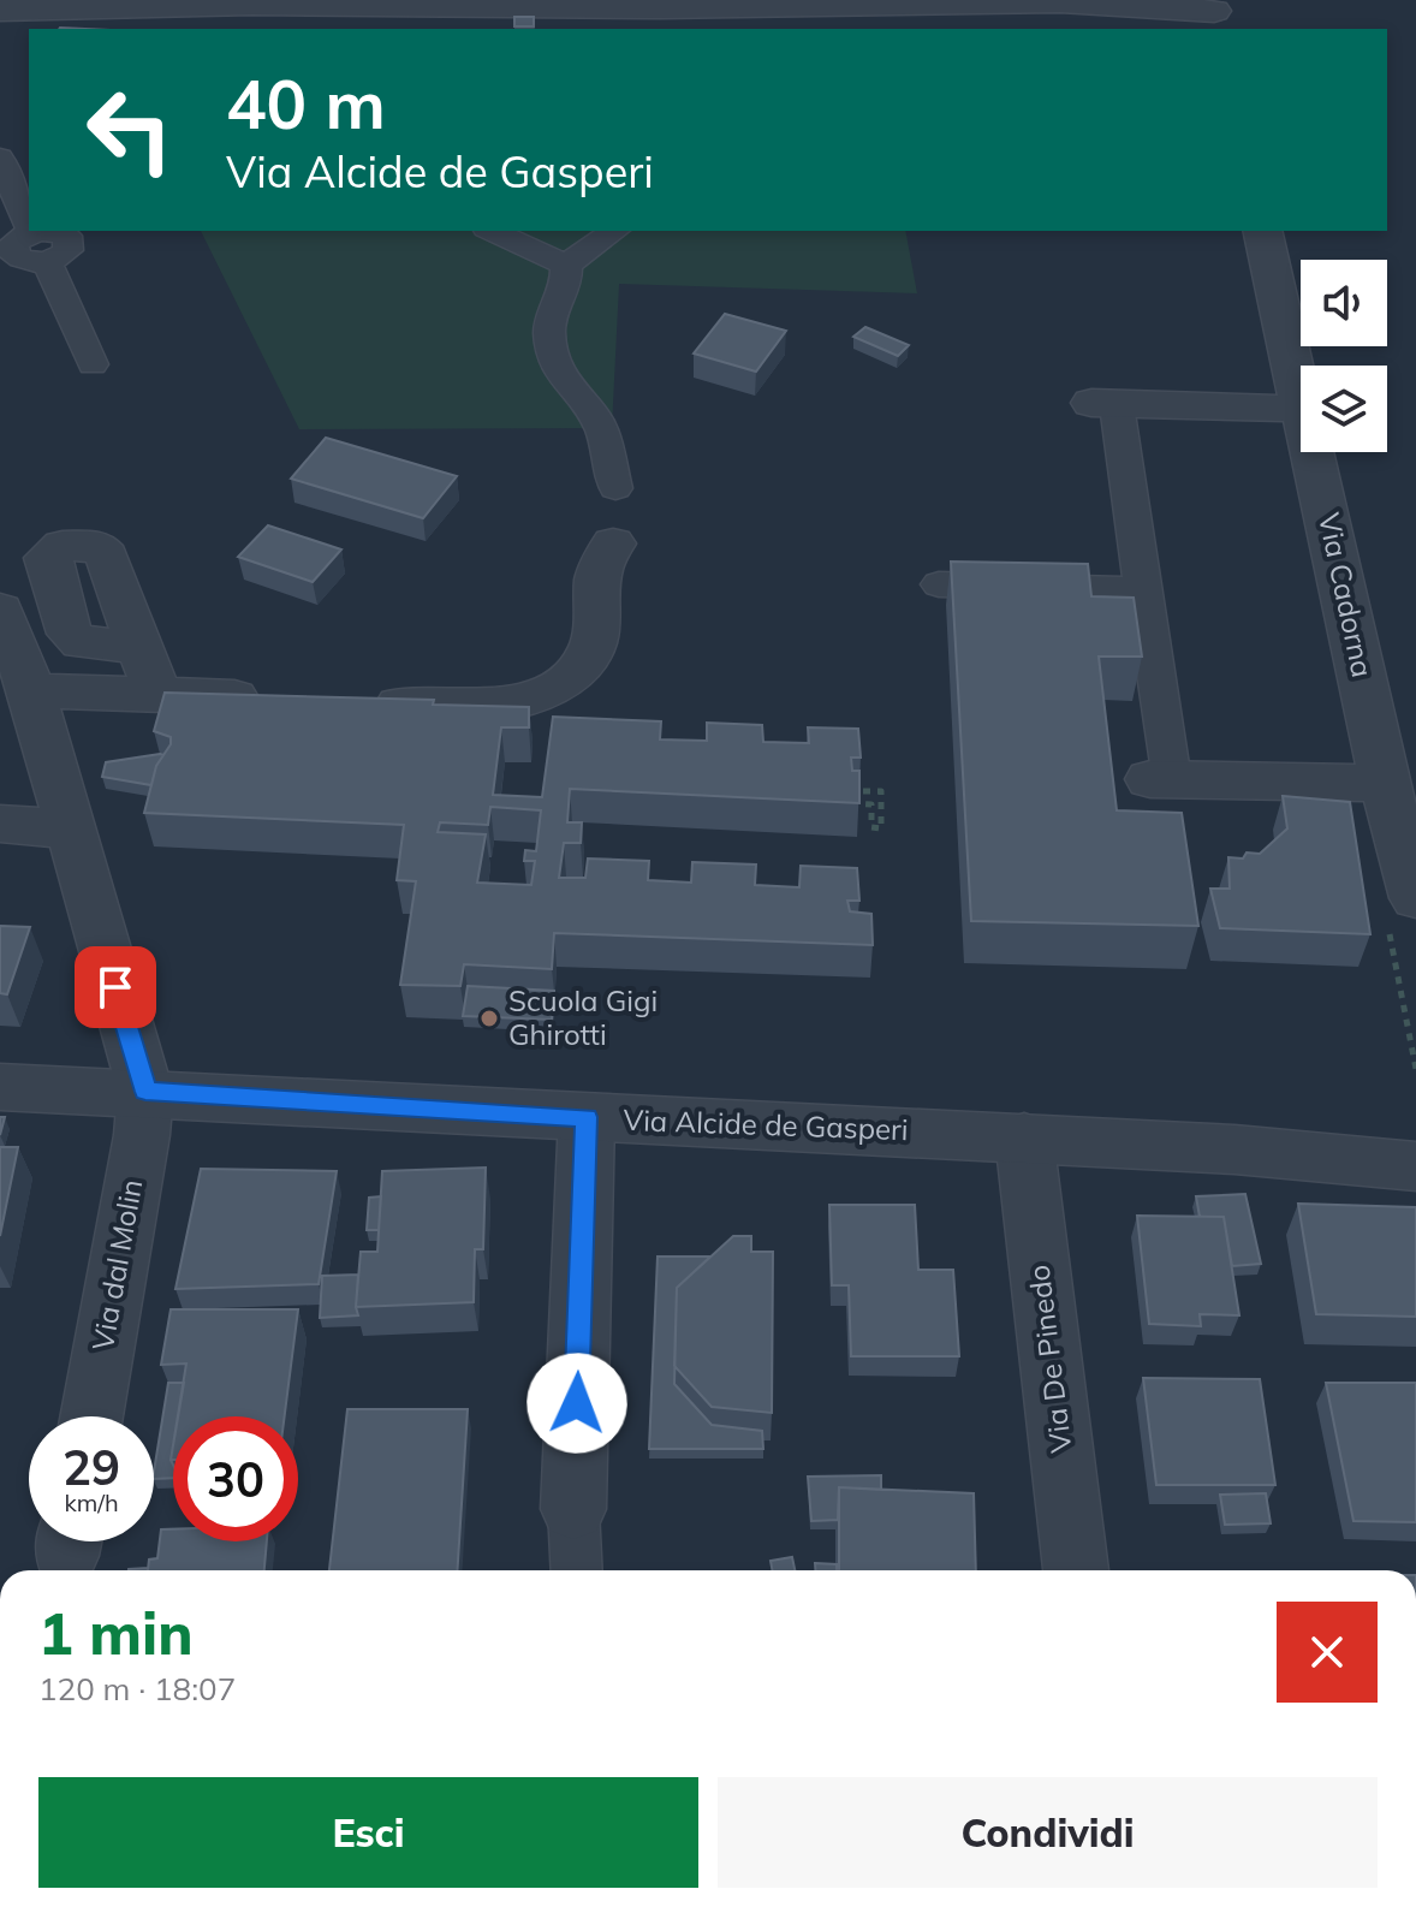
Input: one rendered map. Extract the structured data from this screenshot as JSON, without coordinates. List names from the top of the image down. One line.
{"streets":{"street":["Via Cadorna","Via Alcide de Gasperi","Via dal Molin","Via De Pinedo"]},"crossings":[["Via Alcide de Gasperi","Via dal Molin"],["Via Alcide de Gasperi","Via De Pinedo"]],"places":["Scuola Gigi Ghirotti"],"page":{"turn":["40 m","Via Alcide de Gasperi"],"speed":"29 km/h","limit":"30","heading":["1 min","120 m · 18:07"],"buttons":["Esci","Condividi"]}}
